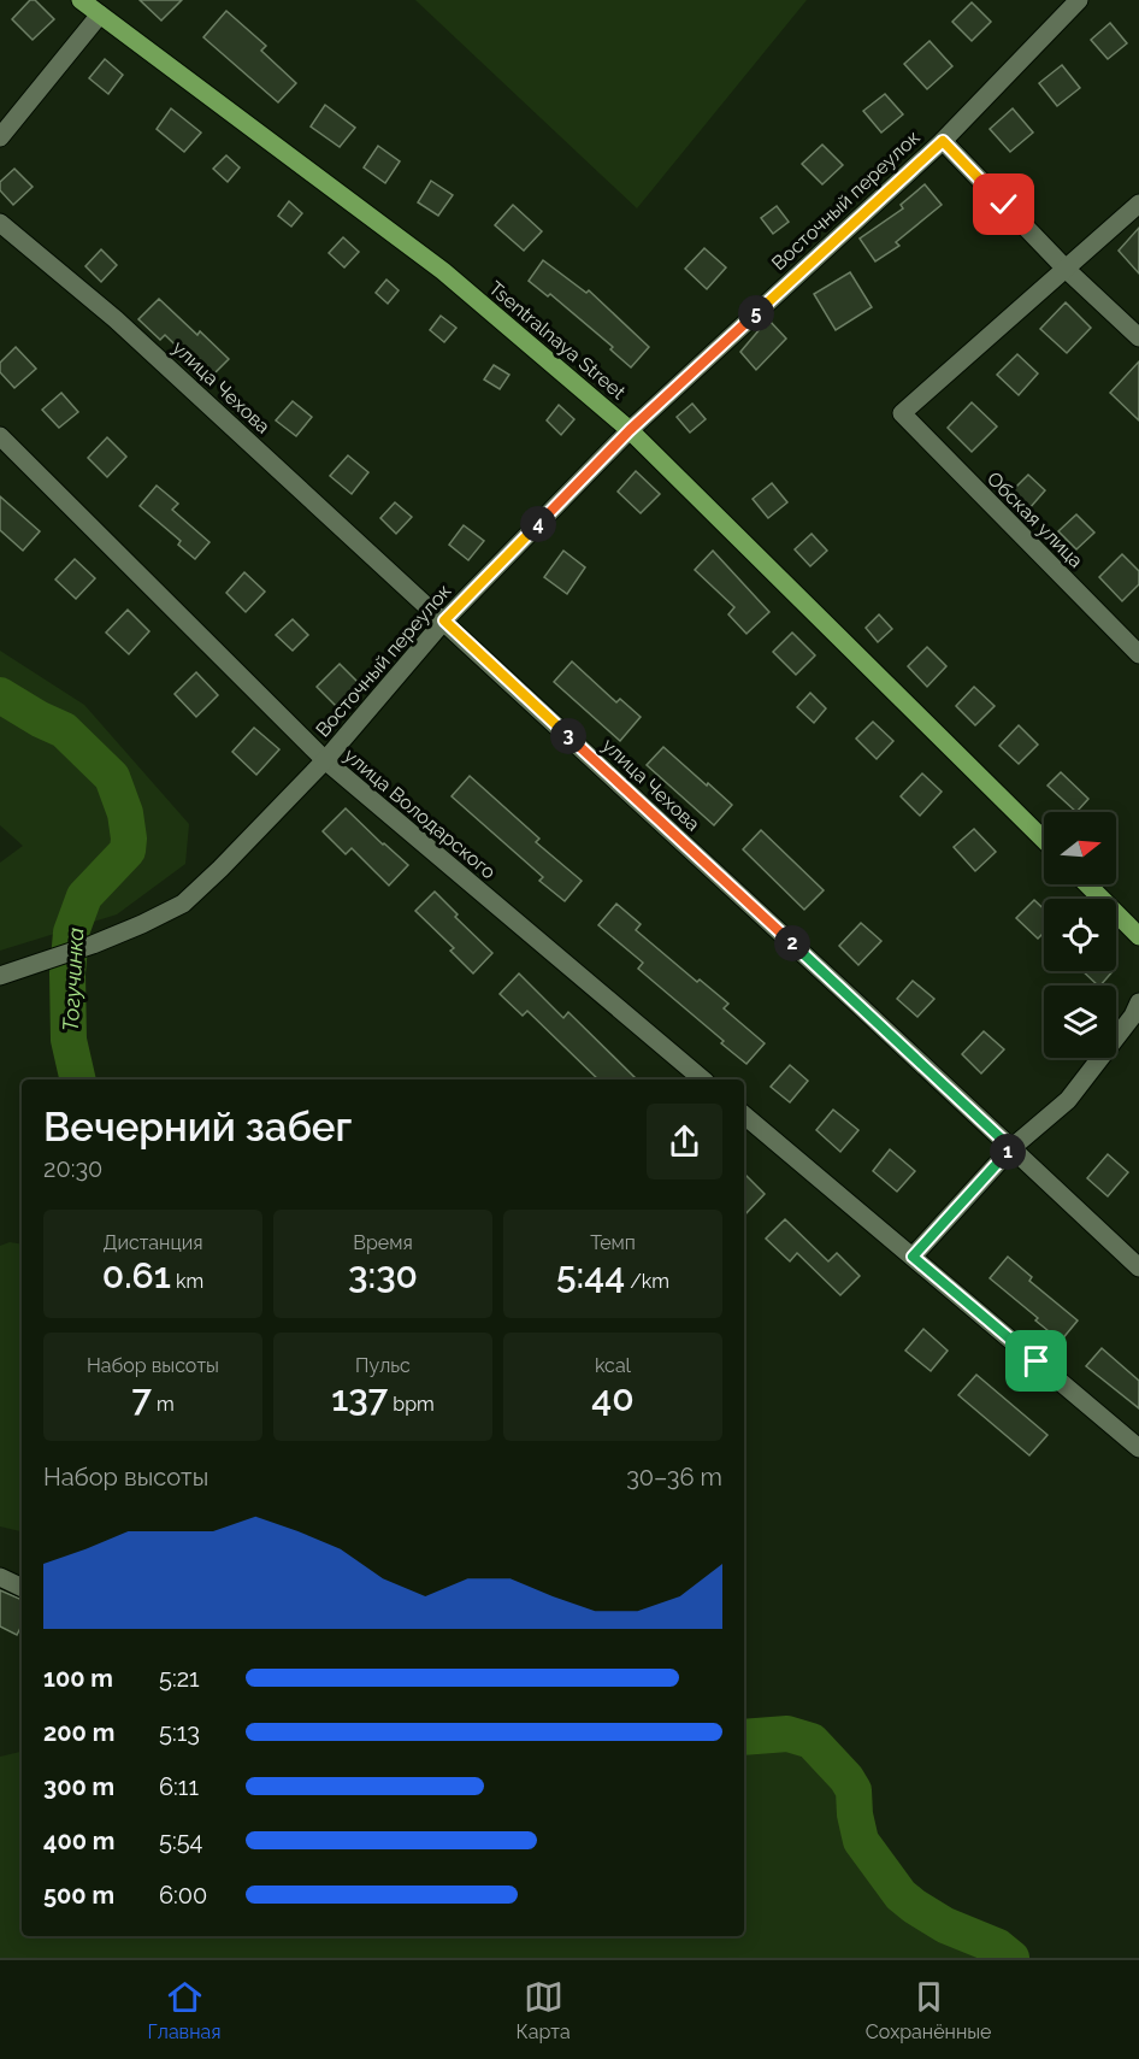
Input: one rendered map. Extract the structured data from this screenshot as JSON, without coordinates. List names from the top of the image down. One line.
{"streets":{"main road":["Tsentralnaya Street"],"street":["Восточный переулок","улица Чехова","Обская улица","улица Володарского"]},"crossings":[["Восточный переулок","Tsentralnaya Street"],["Восточный переулок","улица Чехова"],["Восточный переулок","улица Володарского"]],"water":["Тогучинка"],"north":"right","page":{"pins":["5","4","3","2","1"],"heading":["Вечерний забег","20:30"],"stats":[["Дистанция","0.61 km"],["Время","3:30"],["Темп","5:44 /km"],["Набор высоты","7 m"],["Пульс","137 bpm"],["kcal","40"]],"chart":["Набор высоты","30–36 m"],"list":[{"name":"100 m","note":"5:21"},{"name":"200 m","note":"5:13"},{"name":"300 m","note":"6:11"},{"name":"400 m","note":"5:54"},{"name":"500 m","note":"6:00"}],"tabs":["Главная","Карта","Сохранённые"]}}
